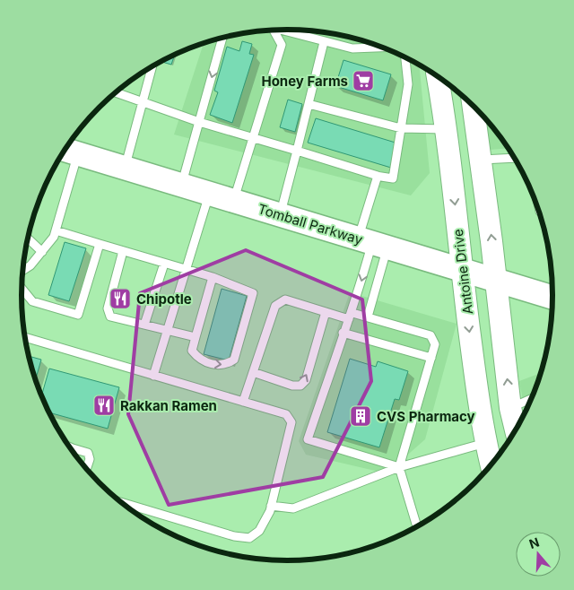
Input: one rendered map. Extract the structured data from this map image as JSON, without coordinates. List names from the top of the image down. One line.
{"streets":{"main road":["Tomball Parkway","Antoine Drive"]},"crossings":[["Tomball Parkway","Antoine Drive"]],"places":{"supermarket":["Honey Farms"],"restaurant":["Chipotle","Rakkan Ramen"],"building":["CVS Pharmacy"]},"north":"top"}
